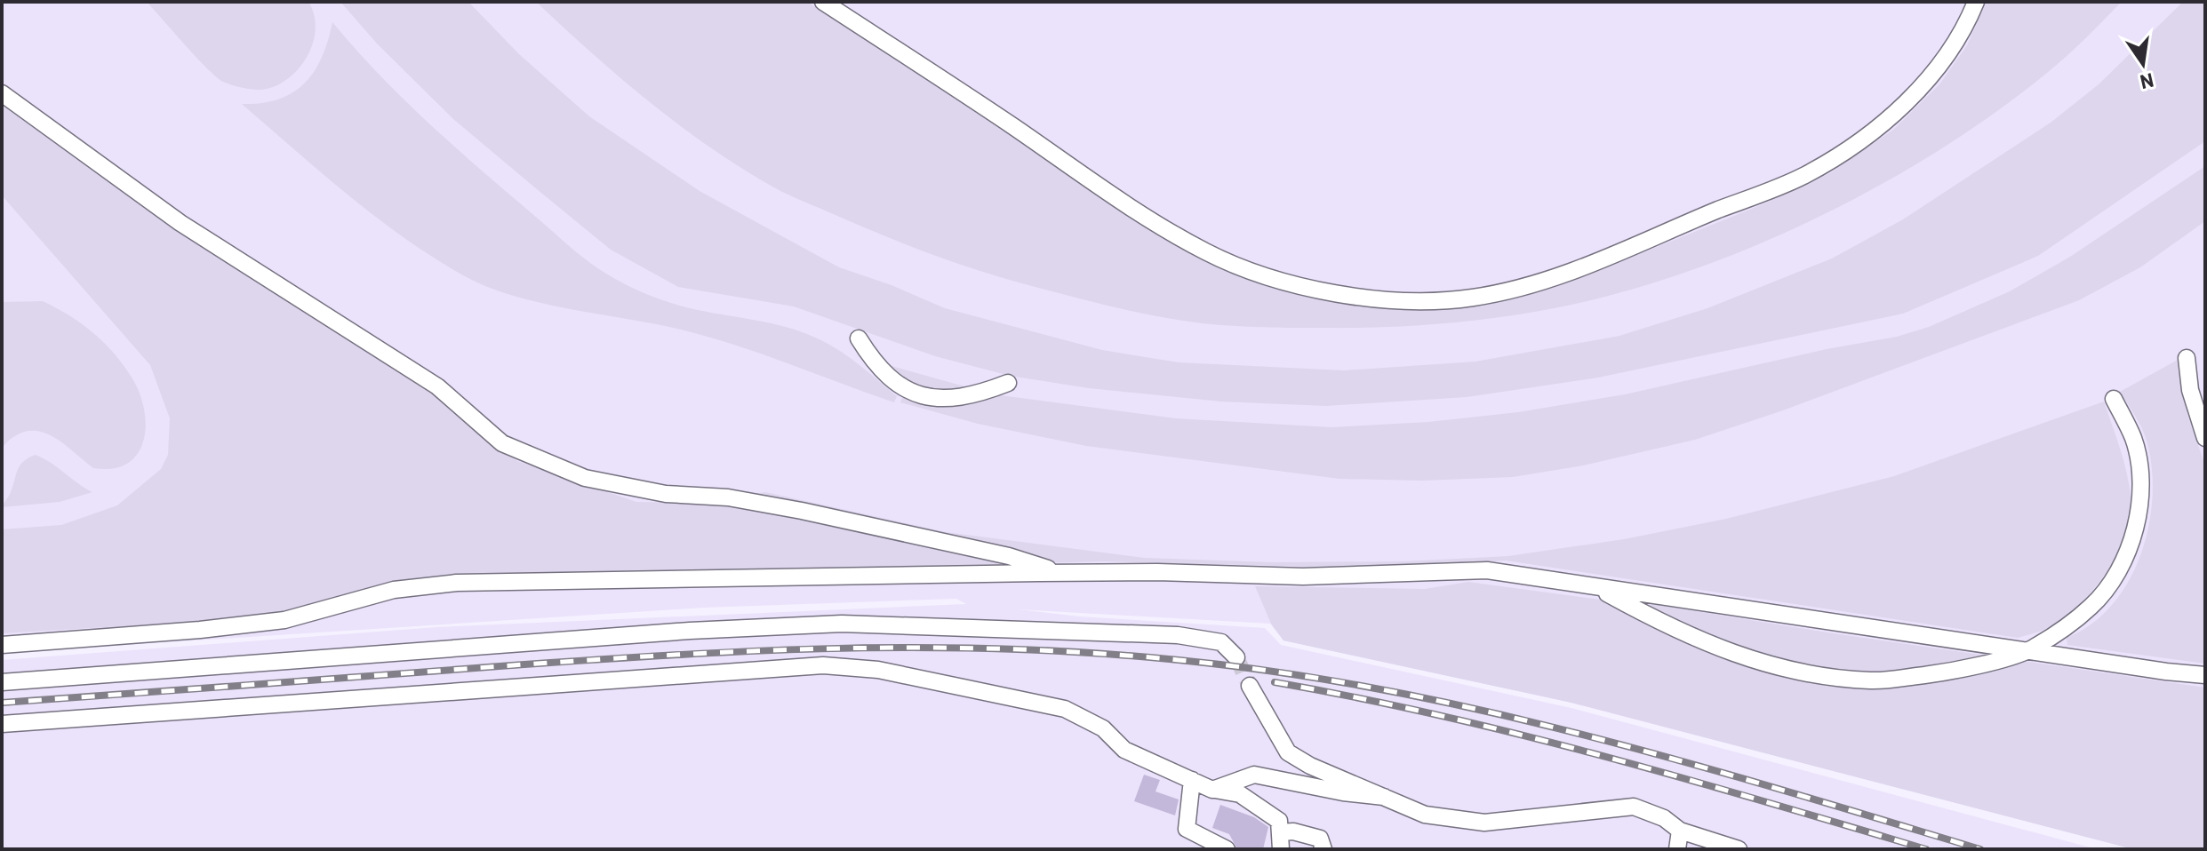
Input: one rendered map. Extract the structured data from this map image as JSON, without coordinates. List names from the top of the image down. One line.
{"north":"bottom"}
